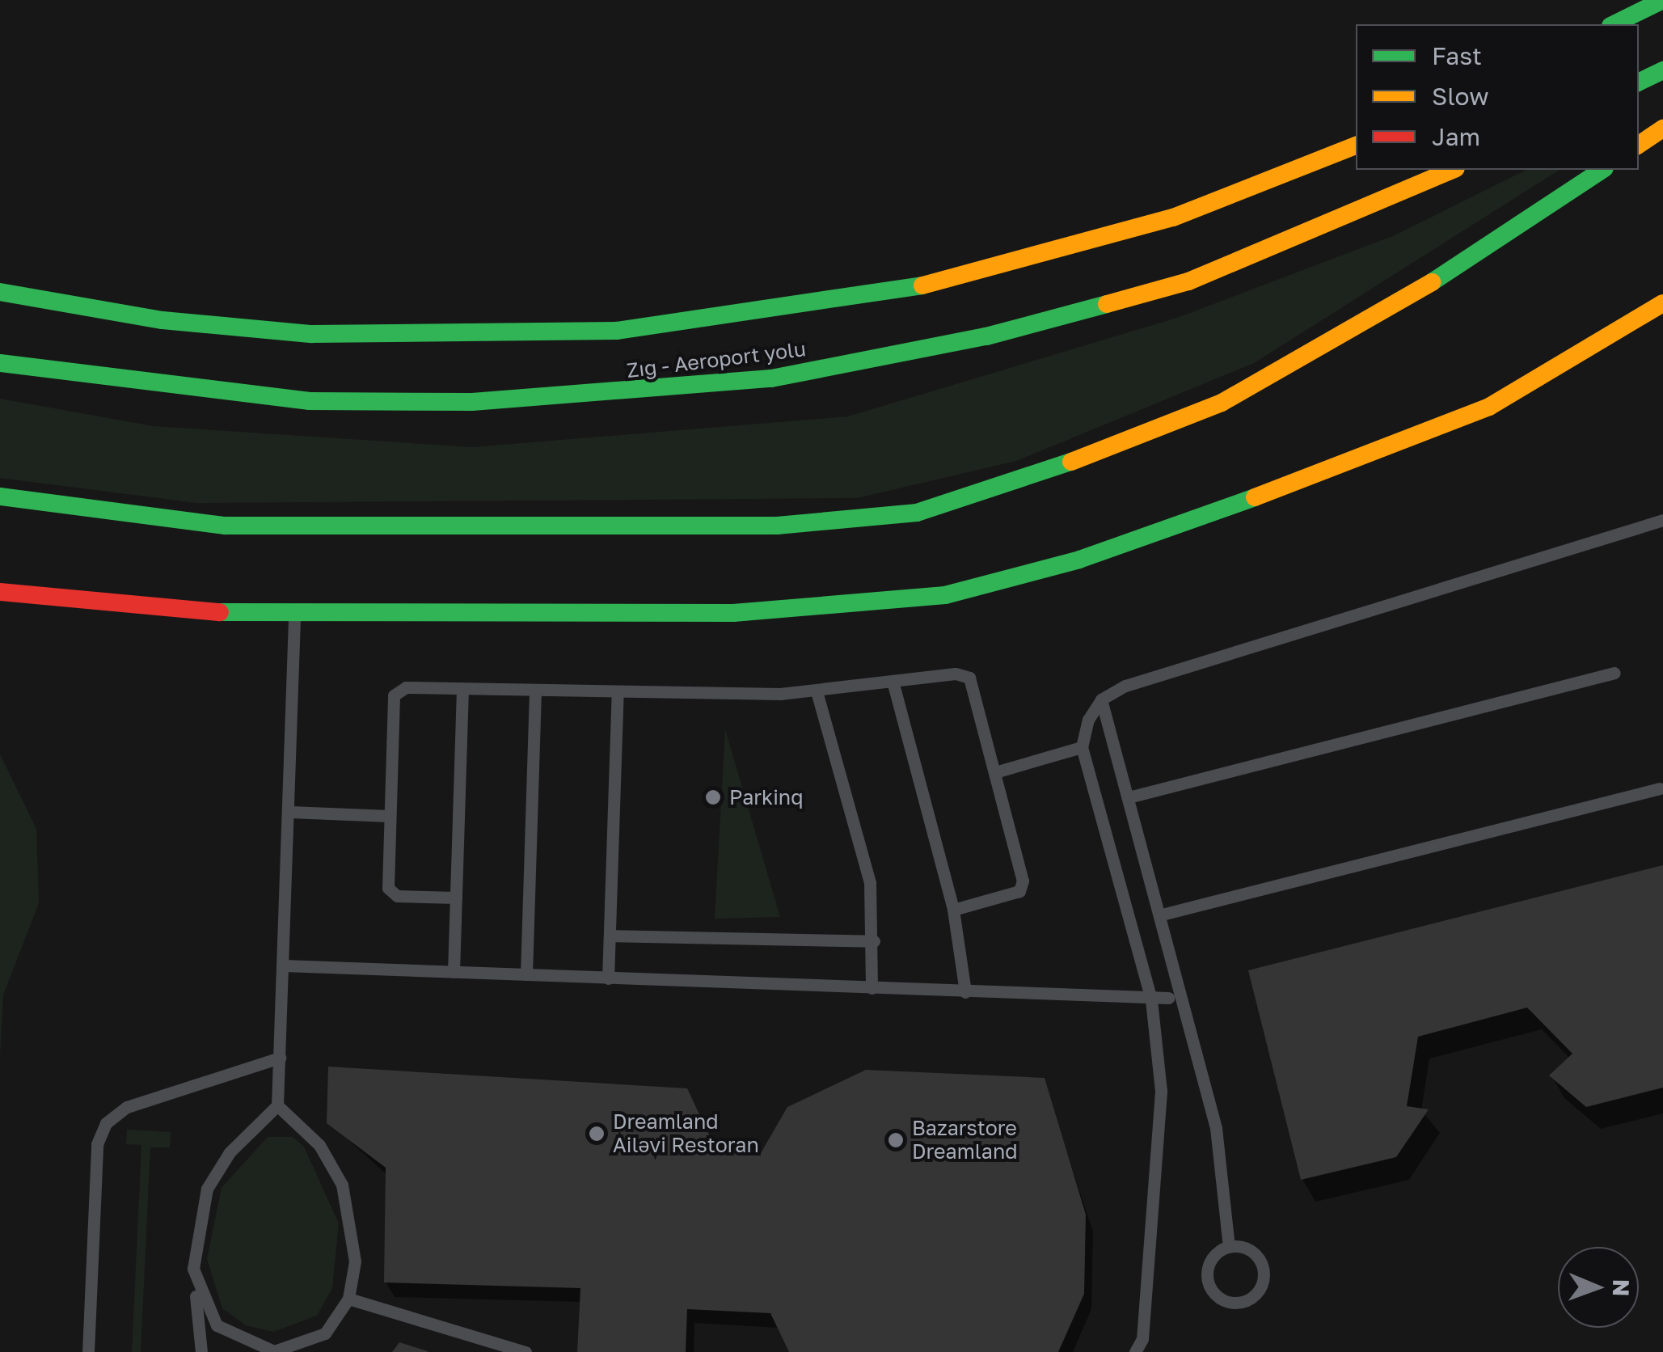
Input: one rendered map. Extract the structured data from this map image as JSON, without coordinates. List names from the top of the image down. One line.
{"streets":{"main road":["Zığ - Aeroport yolu"]},"places":["Parkinq","Dreamland Ailəvi Restoran","Bazarstore Dreamland"],"legend":["Fast","Slow","Jam"],"north":"right"}
